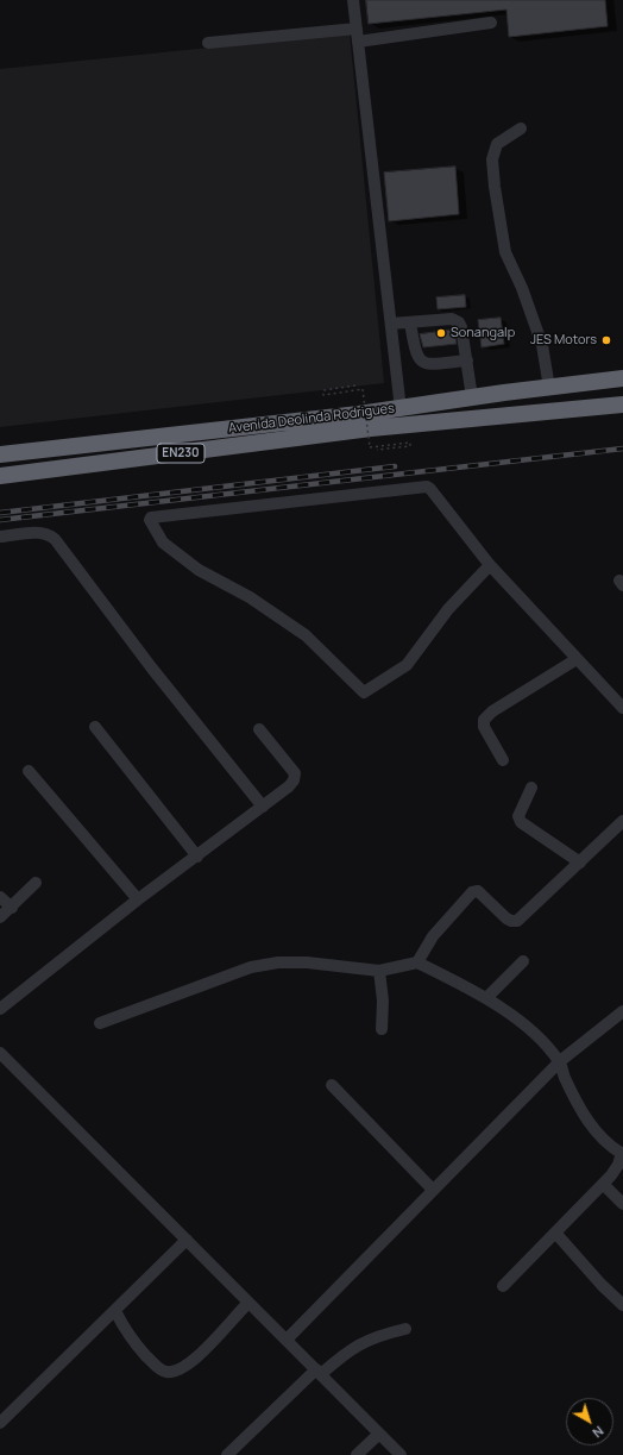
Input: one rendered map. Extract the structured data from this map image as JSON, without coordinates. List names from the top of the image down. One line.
{"streets":{"highway":["Avenida Deolinda Rodrigues","EN230"]},"places":["Sonangalp","JES Motors"],"north":"bottom right"}
